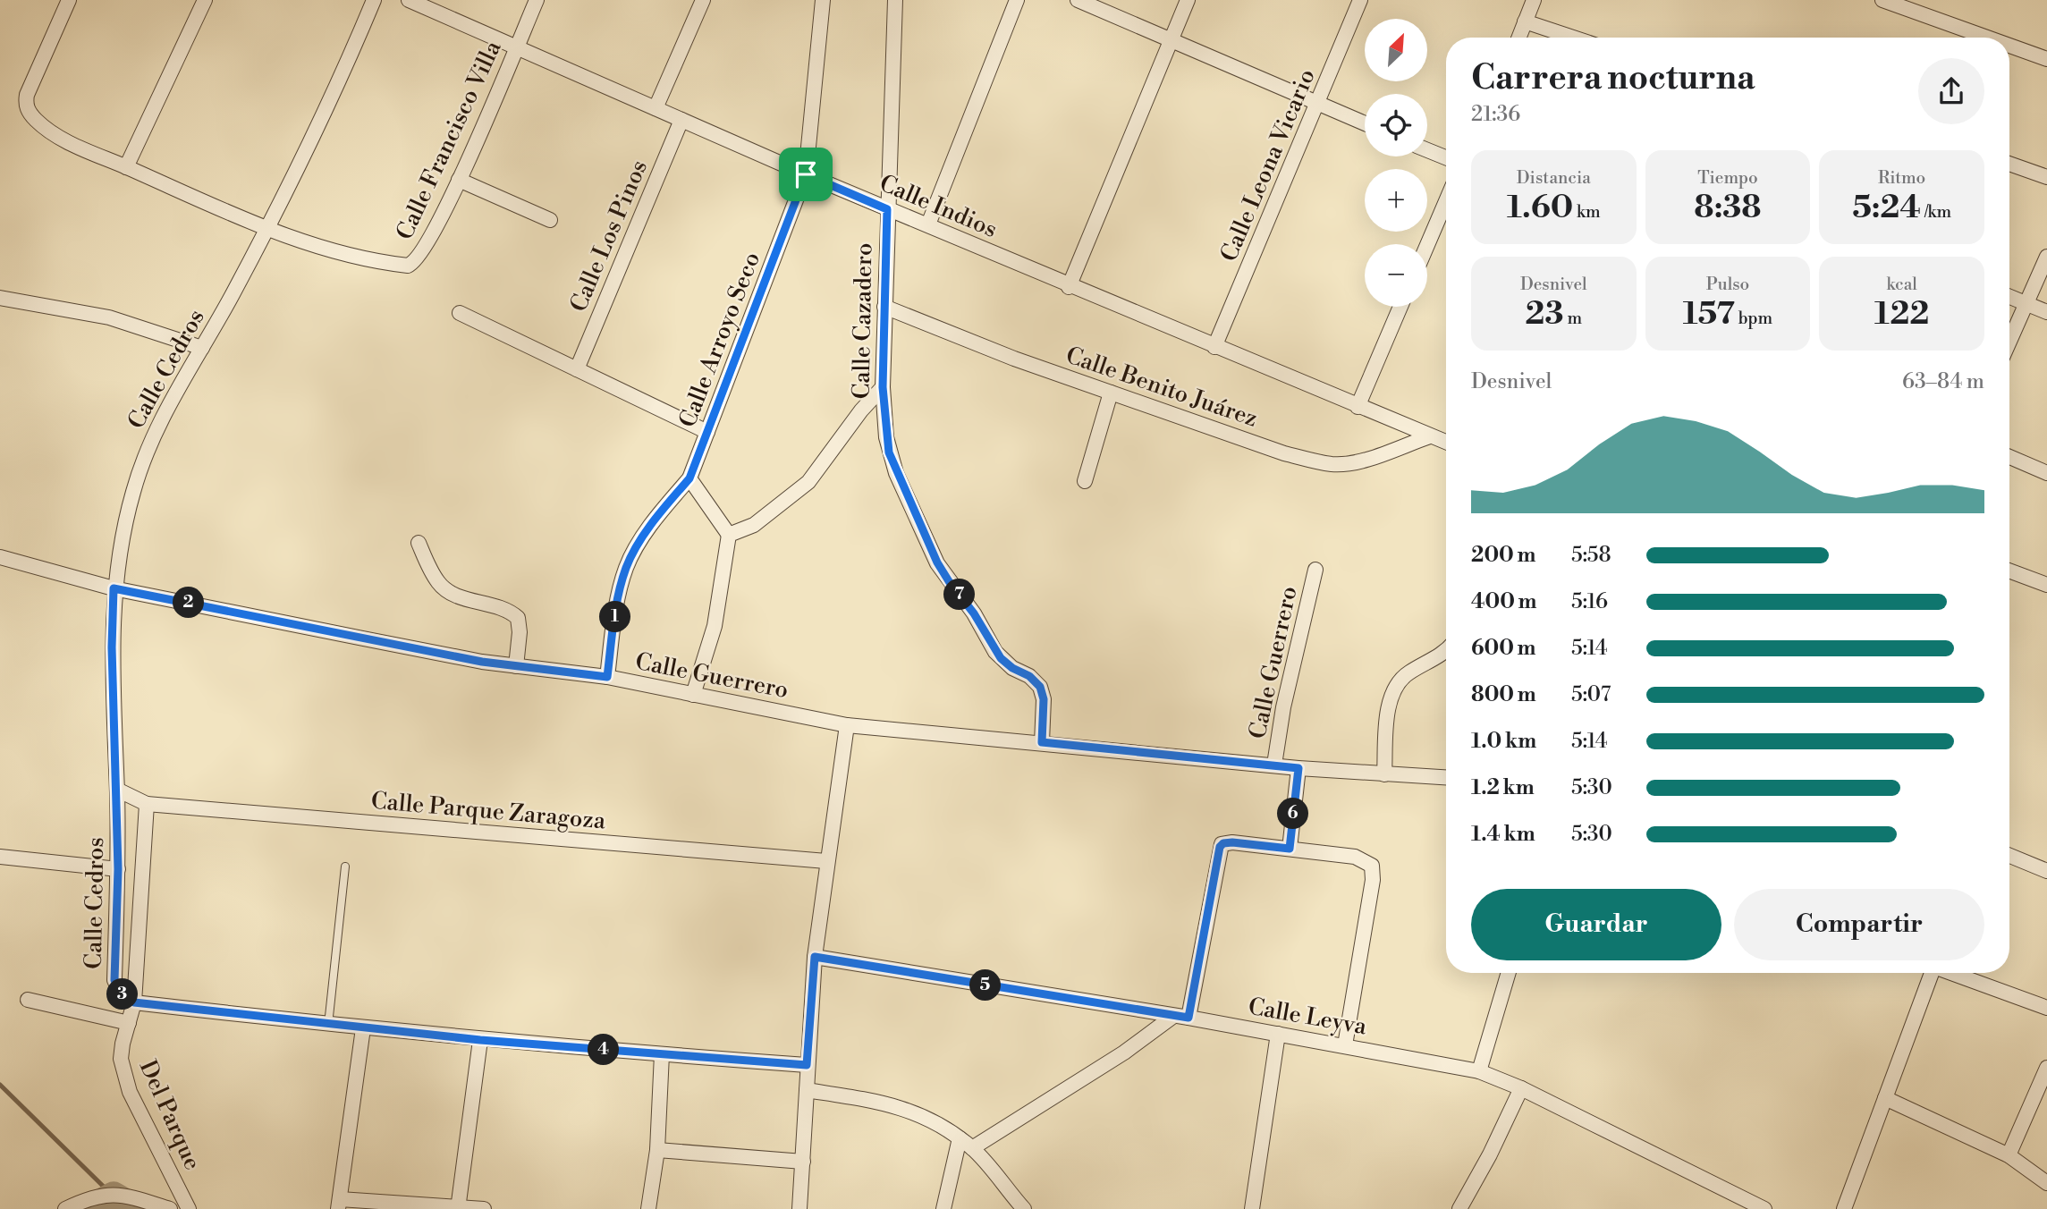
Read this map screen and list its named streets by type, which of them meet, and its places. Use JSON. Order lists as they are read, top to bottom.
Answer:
{
  "streets": {
    "street": [
      "Calle Francisco Villa",
      "Calle Leona Vicario",
      "Calle Indios",
      "Calle Los Pinos",
      "Calle Cazadero",
      "Calle Arroyo Seco",
      "Calle Cedros",
      "Calle Benito Juárez",
      "Calle Guerrero",
      "Calle Parque Zaragoza",
      "Calle Leyva",
      "Del Parque"
    ]
  },
  "crossings": [
    ["Calle Francisco Villa", "Calle Indios"],
    ["Calle Francisco Villa", "Calle Cedros"],
    ["Calle Leona Vicario", "Calle Indios"],
    ["Calle Indios", "Calle Los Pinos"],
    ["Calle Indios", "Calle Cazadero"],
    ["Calle Indios", "Calle Arroyo Seco"],
    ["Calle Indios", "Calle Benito Juárez"],
    ["Calle Cazadero", "Calle Benito Juárez"],
    ["Calle Cazadero", "Calle Guerrero"],
    ["Calle Arroyo Seco", "Calle Guerrero"],
    ["Calle Cedros", "Calle Guerrero"],
    ["Calle Cedros", "Calle Parque Zaragoza"],
    ["Calle Cedros", "Del Parque"]
  ],
  "north": "top right",
  "page": {
    "map_buttons": ["+", "−"],
    "heading": ["Carrera nocturna", "21:36"],
    "stats": [
      ["Distancia", "1.60 km"],
      ["Tiempo", "8:38"],
      ["Ritmo", "5:24 /km"],
      ["Desnivel", "23 m"],
      ["Pulso", "157 bpm"],
      ["kcal", "122"]
    ],
    "chart": ["Desnivel", "63–84 m"],
    "list": [
      {
        "name": "200 m",
        "note": "5:58"
      },
      {
        "name": "400 m",
        "note": "5:16"
      },
      {
        "name": "600 m",
        "note": "5:14"
      },
      {
        "name": "800 m",
        "note": "5:07"
      },
      {
        "name": "1.0 km",
        "note": "5:14"
      },
      {
        "name": "1.2 km",
        "note": "5:30"
      },
      {
        "name": "1.4 km",
        "note": "5:30"
      }
    ],
    "pins": [
      "7",
      "2",
      "1",
      "6",
      "5",
      "3",
      "4"
    ],
    "buttons": ["Guardar", "Compartir"]
  }
}
